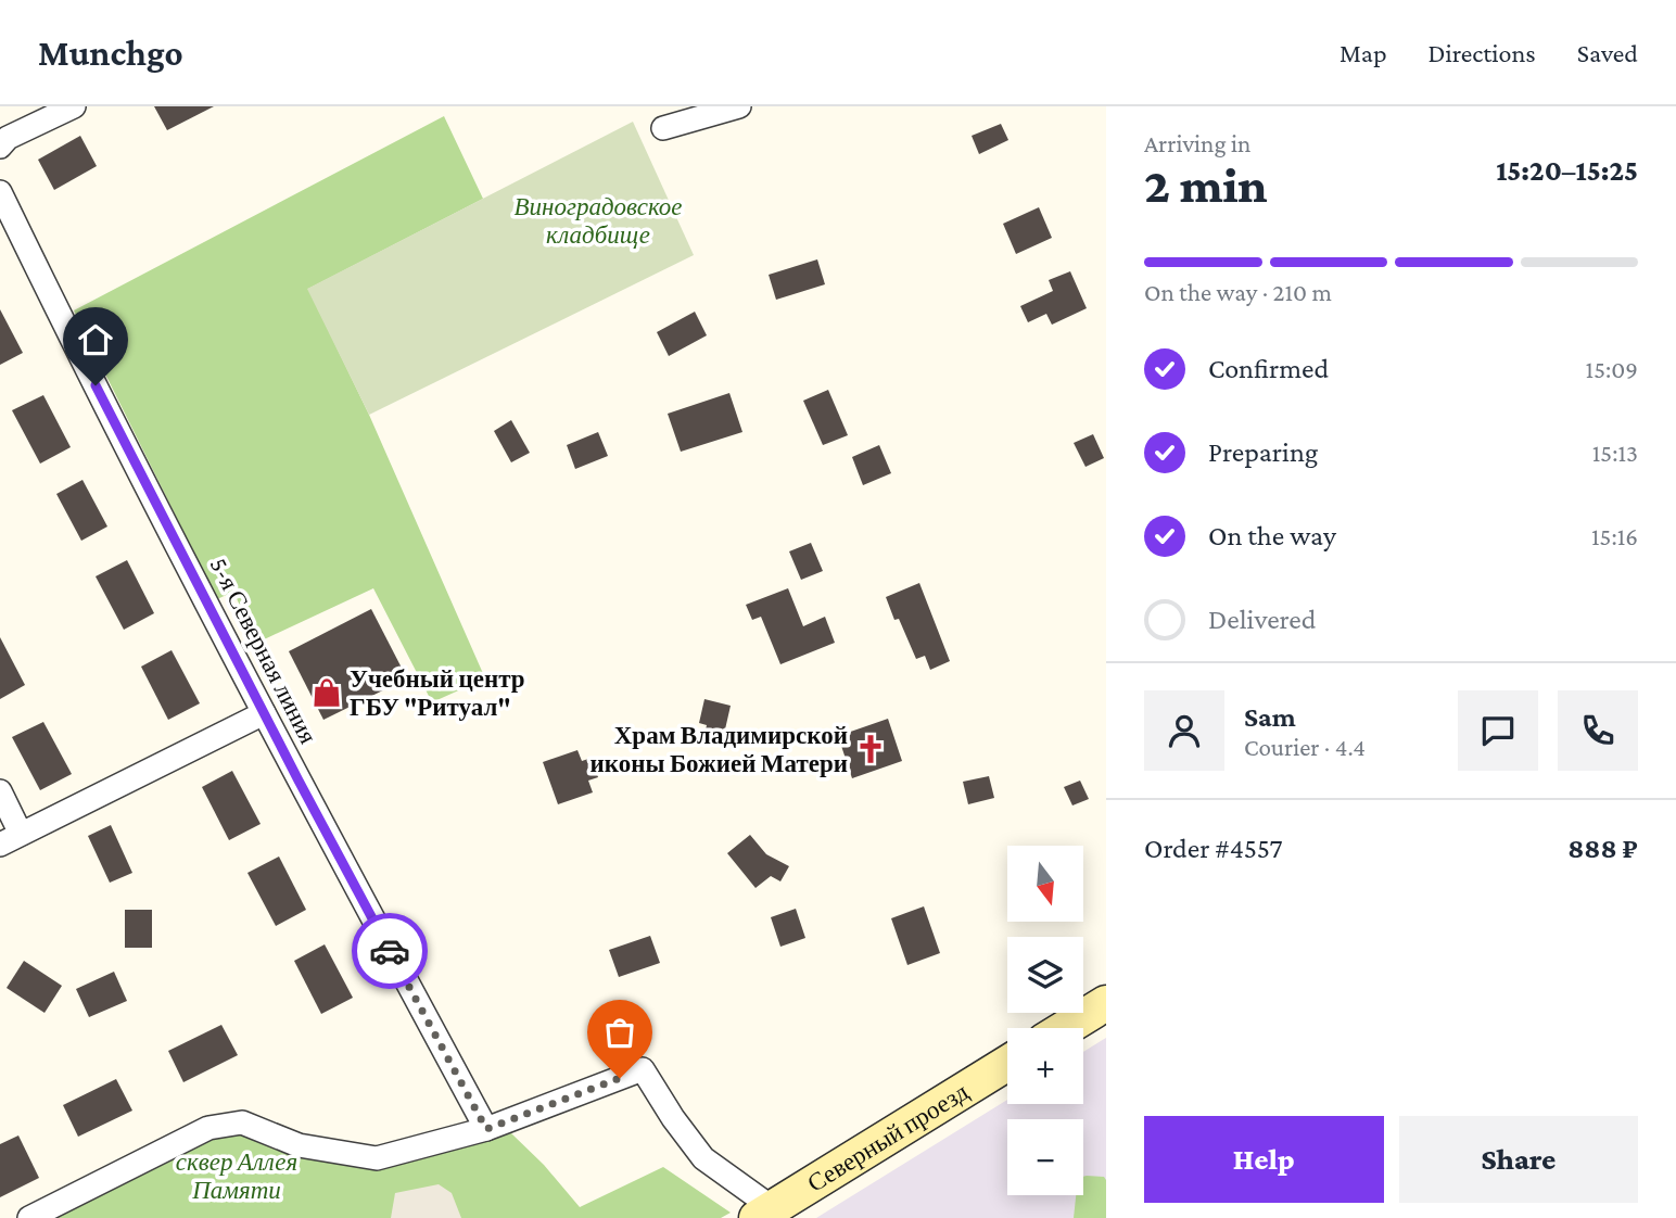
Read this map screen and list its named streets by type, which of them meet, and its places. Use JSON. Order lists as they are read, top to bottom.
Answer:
{
  "streets": {
    "street": ["5-я Северная линия", "Северный проезд"]
  },
  "parks": ["Виноградовское кладбище", "сквер Аллея Памяти"],
  "places": {
    "shop": ["Учебный центр ГБУ \"Ритуал\""],
    "church": ["Храм Владимирской иконы Божией Матери"]
  },
  "north": "bottom",
  "page": {
    "header": "Munchgo",
    "nav": ["Map", "Directions", "Saved"],
    "heading": ["2 min", "Arriving in", "15:20–15:25"],
    "panel": [
      "Sam",
      "Courier · 4.4",
      "Order #4557",
      "888 ₽"
    ],
    "bar": "On the way · 210 m",
    "list": [
      ["Confirmed", "15:09"],
      ["Preparing", "15:13"],
      ["On the way", "15:16"],
      "Delivered"
    ],
    "map_buttons": ["+", "−"],
    "buttons": ["Help", "Share"]
  }
}
